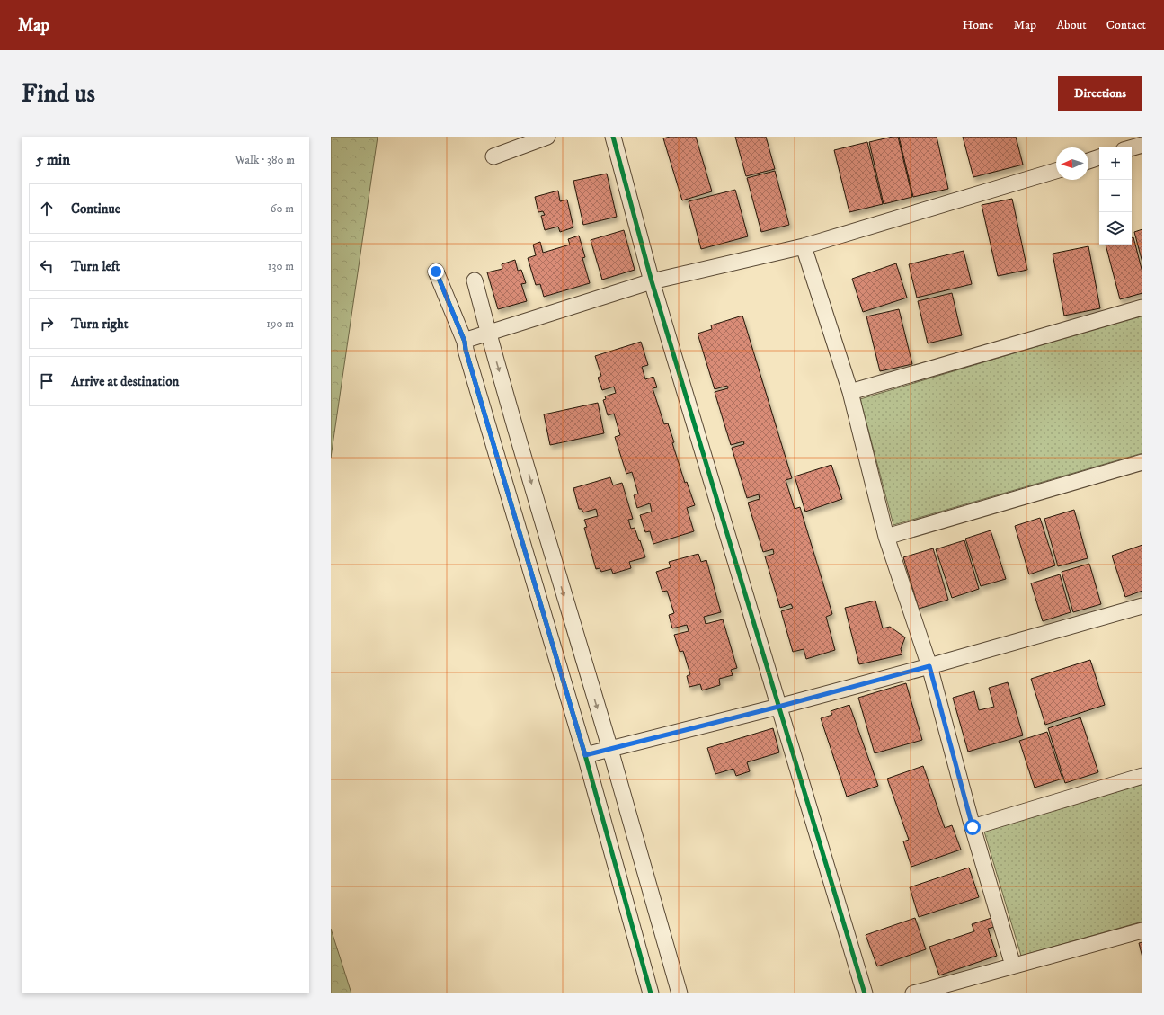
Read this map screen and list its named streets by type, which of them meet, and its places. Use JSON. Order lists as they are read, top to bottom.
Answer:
{
  "north": "left",
  "page": {
    "header": "Map",
    "nav": [
      "Home",
      "Map",
      "About",
      "Contact"
    ],
    "buttons": "Directions",
    "title": "Find us",
    "heading": ["5 min", "Walk · 380 m"],
    "map_buttons": ["+", "−"],
    "list": [
      ["Continue", "60 m"],
      ["Turn left", "130 m"],
      ["Turn right", "190 m"],
      "Arrive at destination"
    ]
  }
}
